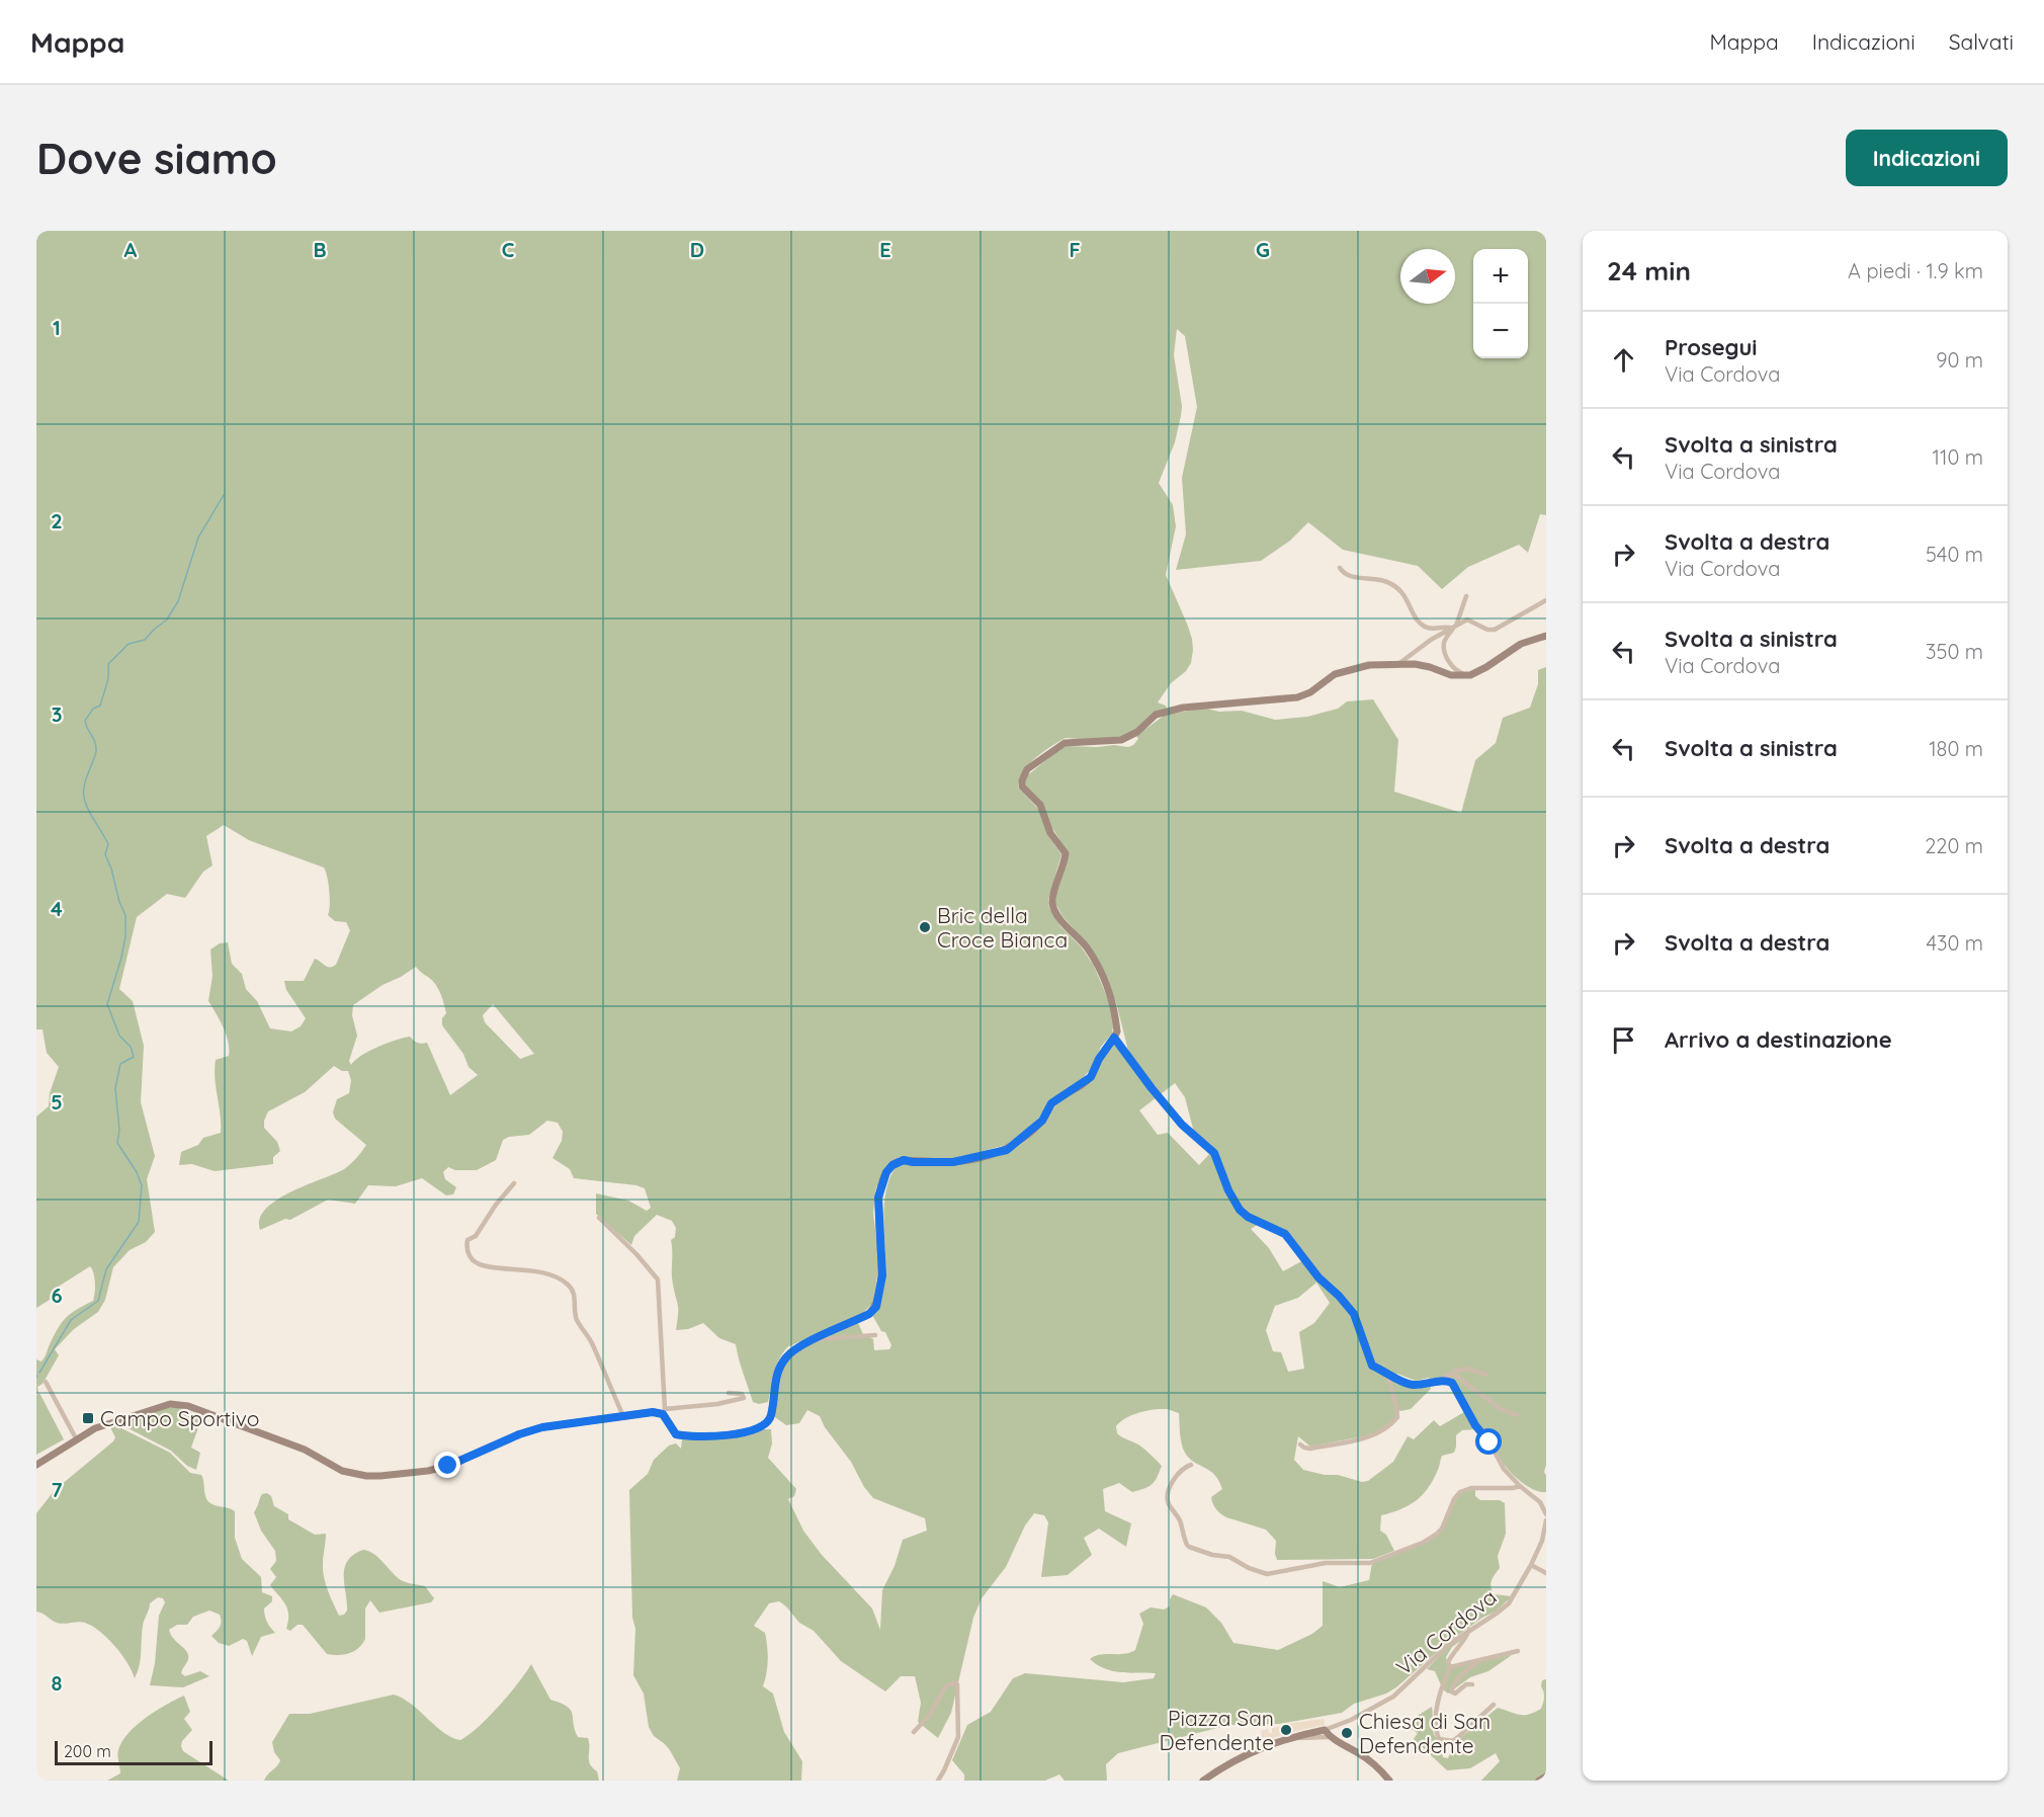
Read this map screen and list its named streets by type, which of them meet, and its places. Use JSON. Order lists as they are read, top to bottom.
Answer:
{
  "streets": {
    "street": ["Via Cordova"]
  },
  "places": {
    "other": ["Bric della Croce Bianca", "Piazza San Defendente", "Chiesa di San Defendente"],
    "transit": ["Campo Sportivo"]
  },
  "scale_bar": "200 m",
  "north": "right",
  "page": {
    "header": "Mappa",
    "nav": ["Mappa", "Indicazioni", "Salvati"],
    "buttons": "Indicazioni",
    "title": "Dove siamo",
    "heading": ["24 min", "A piedi · 1.9 km"],
    "map_buttons": ["+", "−"],
    "list": [
      ["Prosegui", "Via Cordova", "90 m"],
      ["Svolta a sinistra", "Via Cordova", "110 m"],
      ["Svolta a destra", "Via Cordova", "540 m"],
      ["Svolta a sinistra", "Via Cordova", "350 m"],
      ["Svolta a sinistra", "180 m"],
      ["Svolta a destra", "220 m"],
      ["Svolta a destra", "430 m"],
      "Arrivo a destinazione"
    ],
    "scale": "200 m"
  },
  "grid": {
    "columns": [
      "A",
      "B",
      "C",
      "D",
      "E",
      "F",
      "G"
    ],
    "rows": [
      "1",
      "2",
      "3",
      "4",
      "5",
      "6",
      "7",
      "8"
    ]
  }
}
